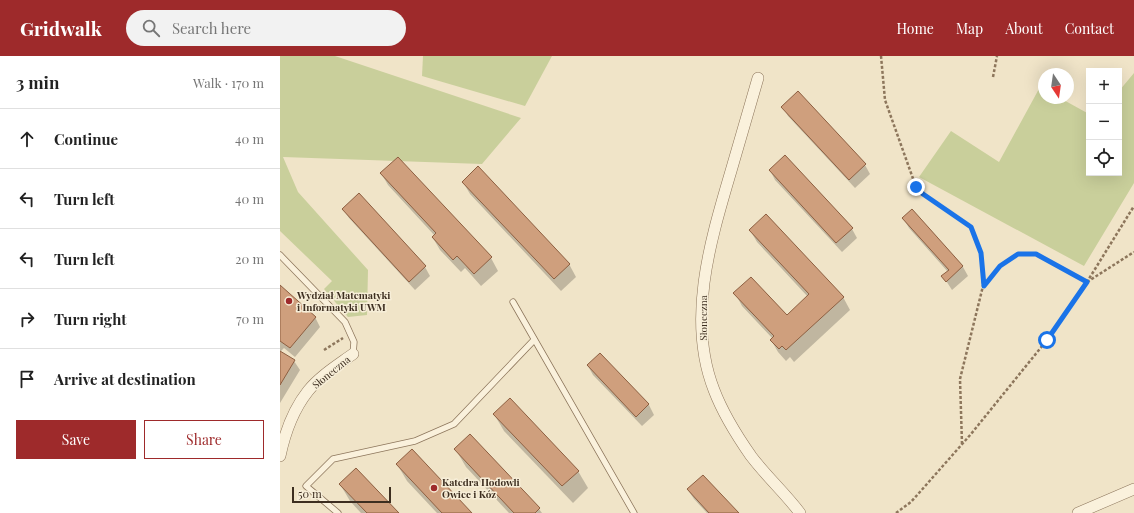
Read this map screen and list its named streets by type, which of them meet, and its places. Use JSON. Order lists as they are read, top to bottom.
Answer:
{
  "streets": {
    "street": ["Słoneczna"]
  },
  "places": ["Wydział Matematyki i Informatyki UWM", "Katedra Hodowli Owiec i Kóz"],
  "scale_bar": "50 m",
  "north": "bottom",
  "page": {
    "header": "Gridwalk",
    "search": "Search here",
    "nav": [
      "Home",
      "Map",
      "About",
      "Contact"
    ],
    "heading": ["3 min", "Walk · 170 m"],
    "map_buttons": ["+", "−"],
    "list": [
      ["Continue", "40 m"],
      ["Turn left", "40 m"],
      ["Turn left", "20 m"],
      ["Turn right", "70 m"],
      "Arrive at destination"
    ],
    "buttons": ["Save", "Share"],
    "scale": "50 m"
  }
}
